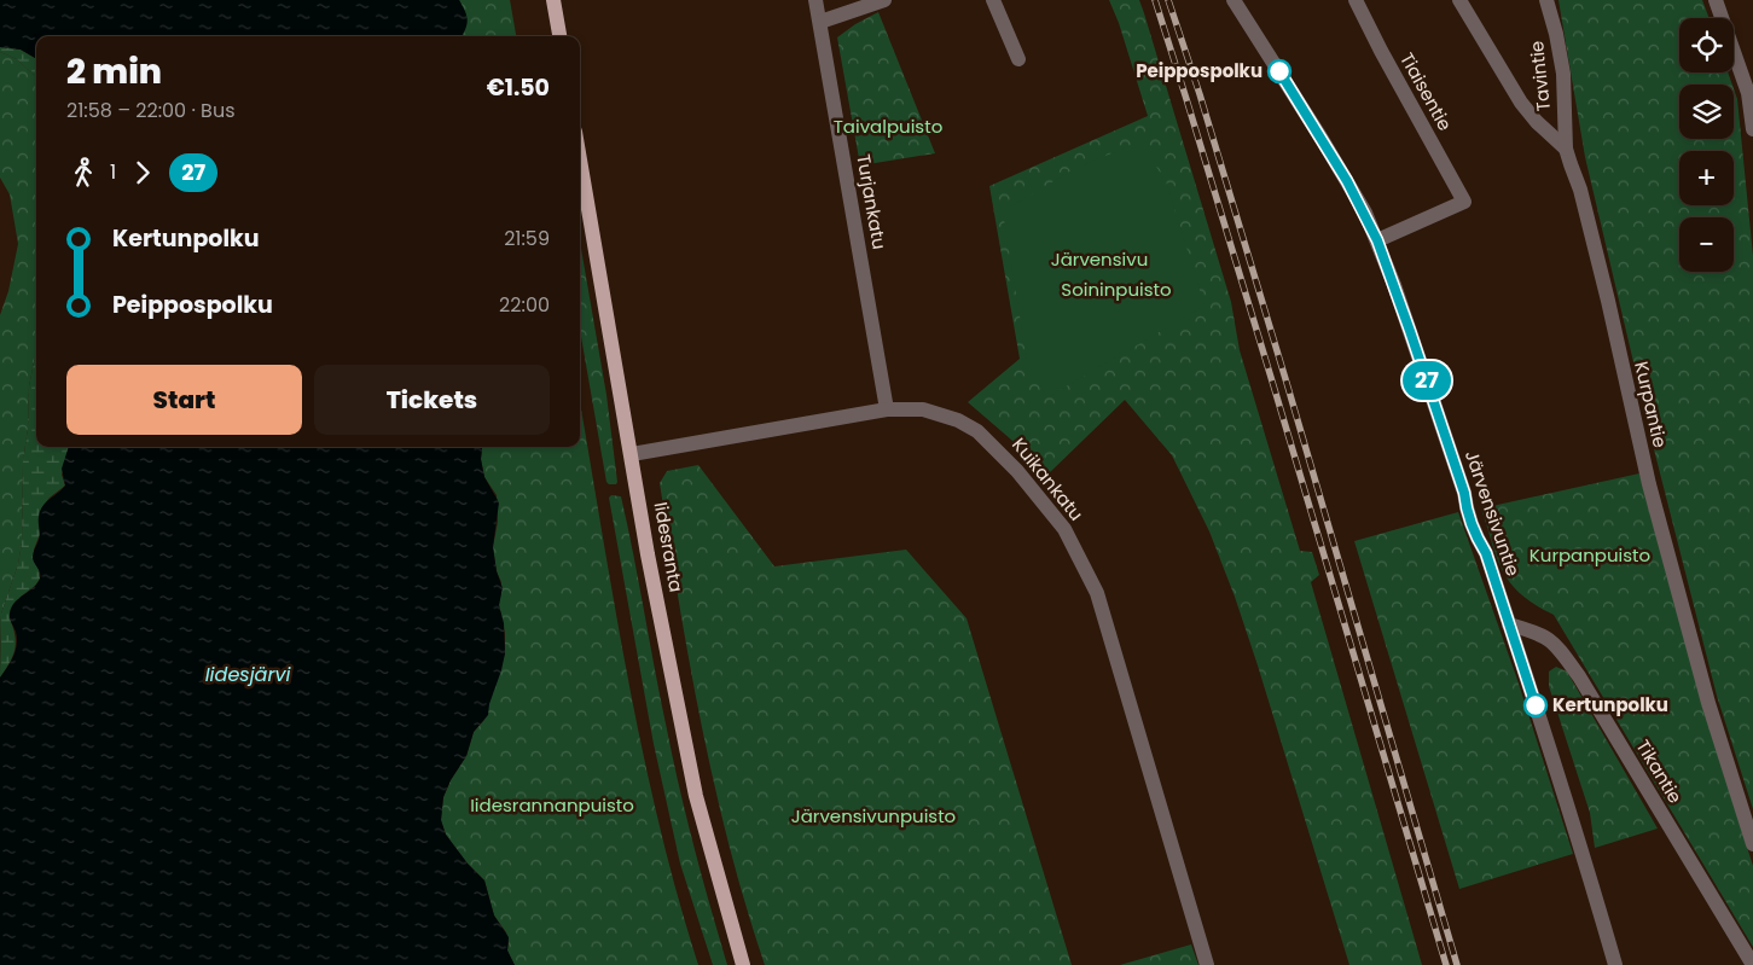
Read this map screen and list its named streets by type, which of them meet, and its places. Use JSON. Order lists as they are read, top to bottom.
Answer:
{
  "streets": {
    "main road": ["Iidesranta"],
    "street": [
      "Tavintie",
      "Tiaisentie",
      "Turjankatu",
      "Kurpantie",
      "Kuikankatu",
      "Järvensivuntie",
      "Tikantie"
    ]
  },
  "crossings": [
    ["Tavintie", "Kurpantie"],
    ["Tiaisentie", "Järvensivuntie"],
    ["Turjankatu", "Kuikankatu"],
    ["Kuikankatu", "Iidesranta"],
    ["Järvensivuntie", "Tikantie"]
  ],
  "water": ["Iidesjärvi"],
  "parks": [
    "Taivalpuisto",
    "Järvensivu",
    "Soininpuisto",
    "Kurpanpuisto",
    "Iidesrannanpuisto",
    "Järvensivunpuisto"
  ],
  "places": ["Peippospolku", "Kertunpolku"],
  "lines": ["bus line 27"],
  "page": {
    "on_map": "27",
    "map_buttons": ["+", "−"],
    "heading": ["2 min", "21:58 – 22:00 · Bus", "€1.50"],
    "legs": ["1", "27"],
    "list": [
      {
        "name": "Kertunpolku",
        "value": "21:59"
      },
      {
        "name": "Peippospolku",
        "value": "22:00"
      }
    ],
    "buttons": ["Start", "Tickets"]
  }
}
